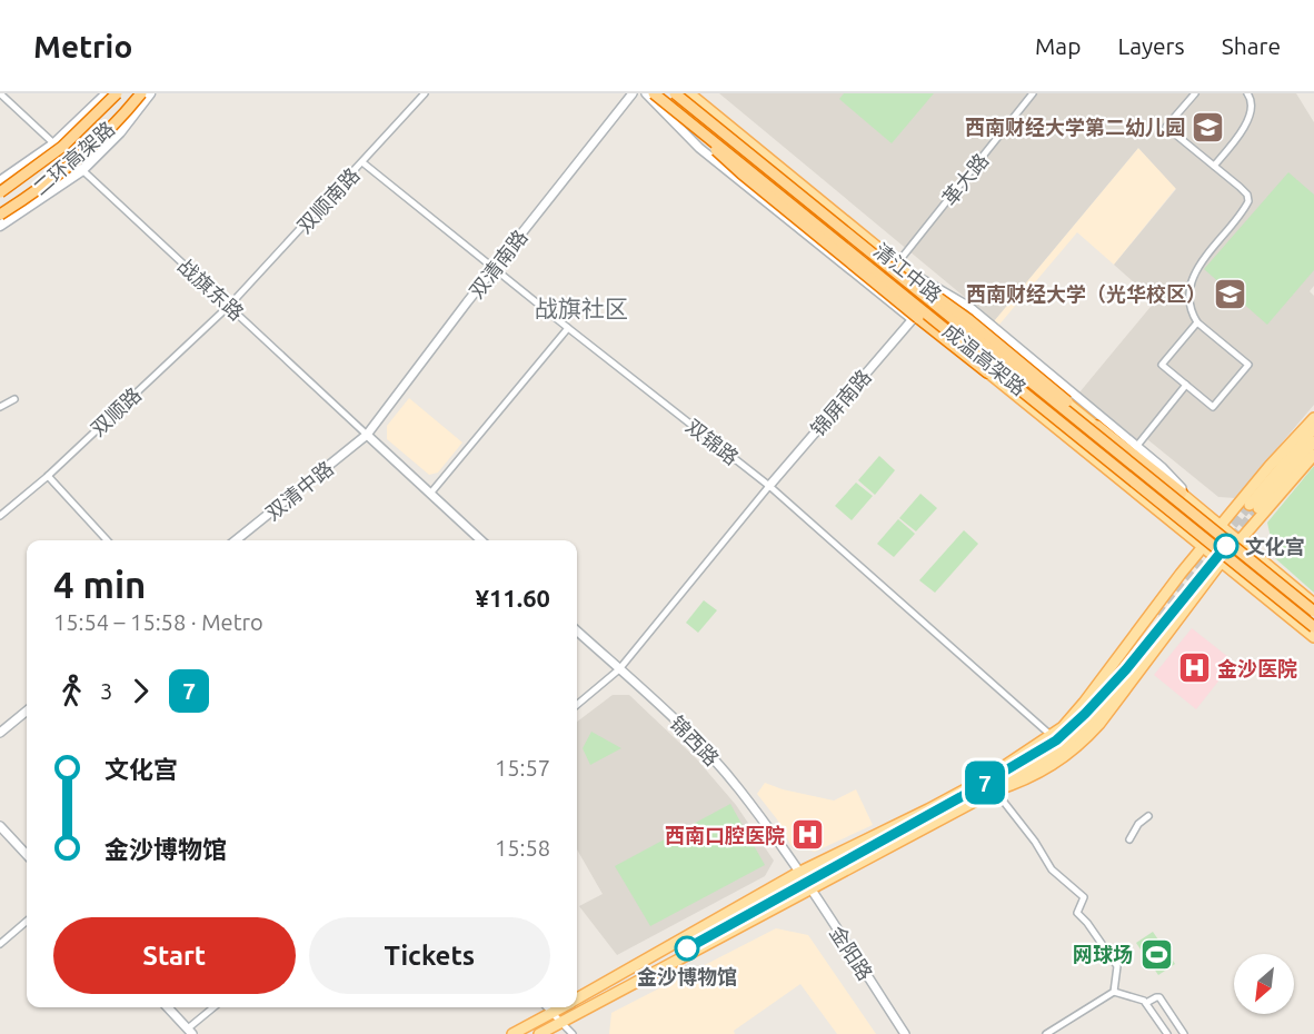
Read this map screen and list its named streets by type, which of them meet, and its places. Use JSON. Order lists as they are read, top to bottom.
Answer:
{
  "streets": {
    "highway": ["二环高架路", "成温高架路"],
    "main road": ["清江中路"],
    "street": [
      "革大路",
      "双顺南路",
      "双清南路",
      "战旗东路",
      "锦屏南路",
      "双顺路",
      "双锦路",
      "双清中路",
      "锦西路",
      "金阳路"
    ]
  },
  "crossings": [
    ["革大路", "清江中路"],
    ["革大路", "成温高架路"],
    ["双顺南路", "战旗东路"],
    ["双顺南路", "双顺路"],
    ["双顺南路", "双锦路"],
    ["双清南路", "战旗东路"],
    ["双清南路", "双锦路"],
    ["双清南路", "双清中路"],
    ["清江中路", "成温高架路"],
    ["清江中路", "锦屏南路"],
    ["战旗东路", "双顺路"],
    ["战旗东路", "双清中路"],
    ["锦屏南路", "双锦路"],
    ["锦西路", "金阳路"]
  ],
  "districts": ["战旗社区"],
  "places": {
    "school or university": ["西南财经大学第二幼儿园", "西南财经大学（光华校区）"],
    "other": ["文化宫", "金沙博物馆"],
    "hospital": ["金沙医院", "西南口腔医院"],
    "sports": ["网球场"]
  },
  "lines": ["metro line 7"],
  "north": "bottom left",
  "page": {
    "header": "Metrio",
    "nav": ["Map", "Layers", "Share"],
    "on_map": "7",
    "heading": ["4 min", "15:54 – 15:58 · Metro", "¥11.60"],
    "legs": ["3", "7"],
    "list": [
      {
        "name": "文化宫",
        "value": "15:57"
      },
      {
        "name": "金沙博物馆",
        "value": "15:58"
      }
    ],
    "buttons": ["Start", "Tickets"]
  }
}
